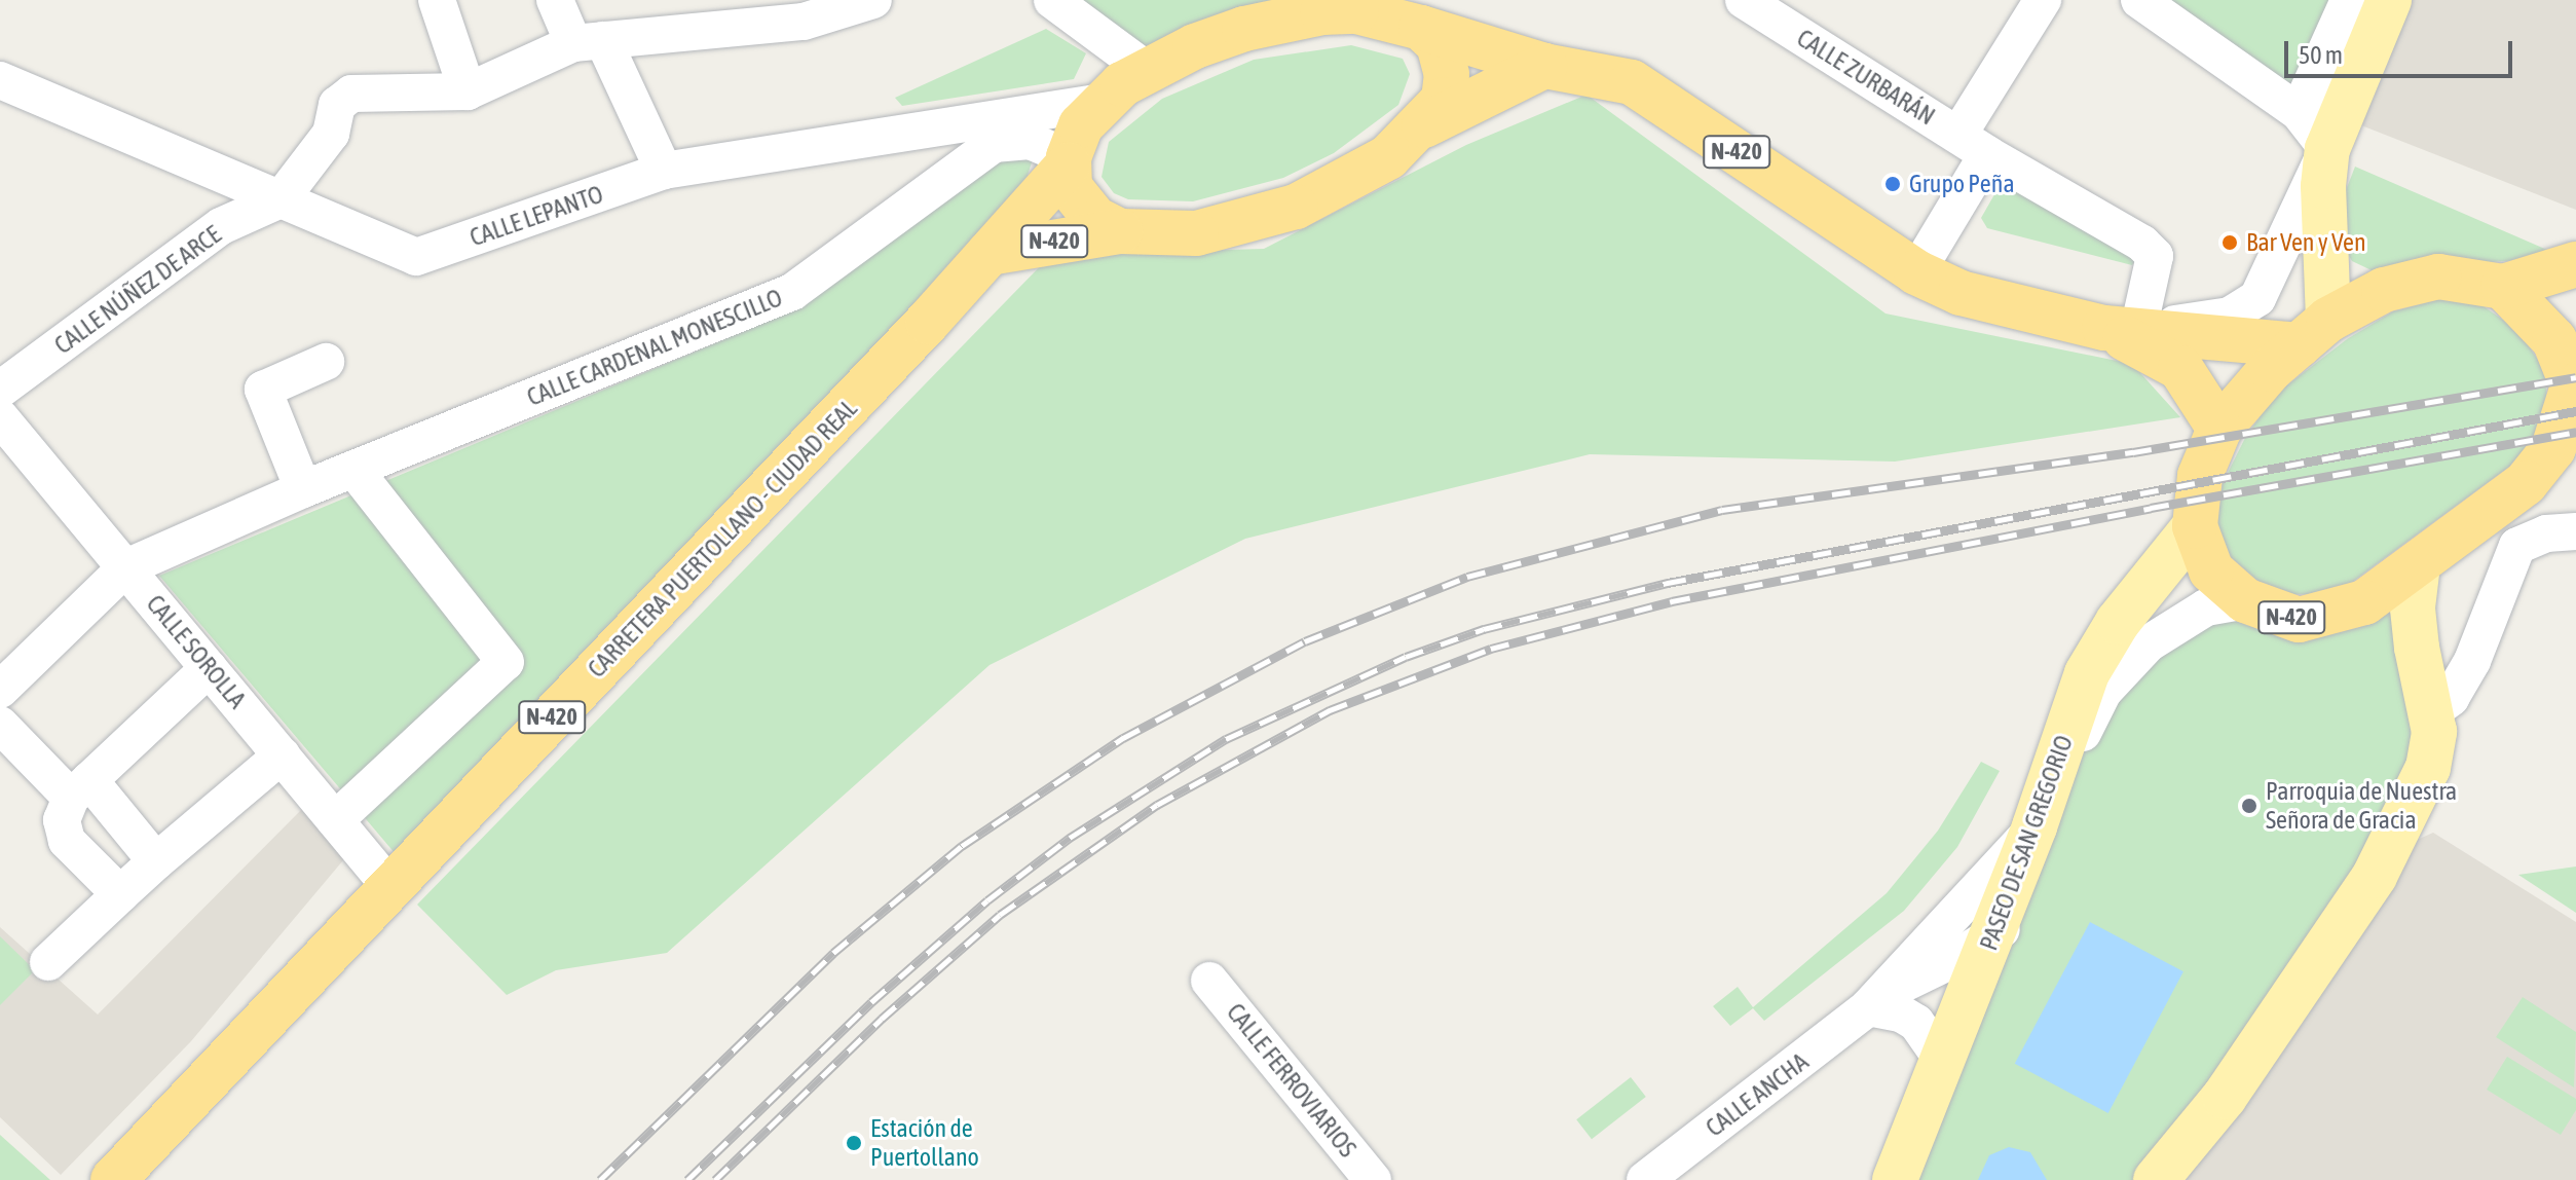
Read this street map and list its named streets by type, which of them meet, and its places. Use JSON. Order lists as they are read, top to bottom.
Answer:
{
  "streets": {
    "highway": ["N-420", "CARRETERA PUERTOLLANO - CIUDAD REAL"],
    "main road": ["PASEO DE SAN GREGORIO"],
    "street": [
      "CALLE ZURBARÁN",
      "CALLE LEPANTO",
      "CALLE NÚÑEZ DE ARCE",
      "CALLE CARDENAL MONESCILLO",
      "CALLE SOROLLA",
      "CALLE FERROVIARIOS",
      "CALLE ANCHA"
    ]
  },
  "crossings": [
    ["CALLE ZURBARÁN", "N-420"],
    ["N-420", "CARRETERA PUERTOLLANO - CIUDAD REAL"],
    ["N-420", "PASEO DE SAN GREGORIO"],
    ["CALLE LEPANTO", "CALLE NÚÑEZ DE ARCE"],
    ["CALLE LEPANTO", "CARRETERA PUERTOLLANO - CIUDAD REAL"],
    ["CALLE CARDENAL MONESCILLO", "CARRETERA PUERTOLLANO - CIUDAD REAL"],
    ["CALLE CARDENAL MONESCILLO", "CALLE SOROLLA"],
    ["CARRETERA PUERTOLLANO - CIUDAD REAL", "CALLE SOROLLA"],
    ["PASEO DE SAN GREGORIO", "CALLE ANCHA"]
  ],
  "places": [
    "Grupo Peña",
    "Bar Ven y Ven",
    "Parroquia de Nuestra Señora de Gracia",
    "Estación de Puertollano"
  ],
  "scale_bar": "50 m"
}
